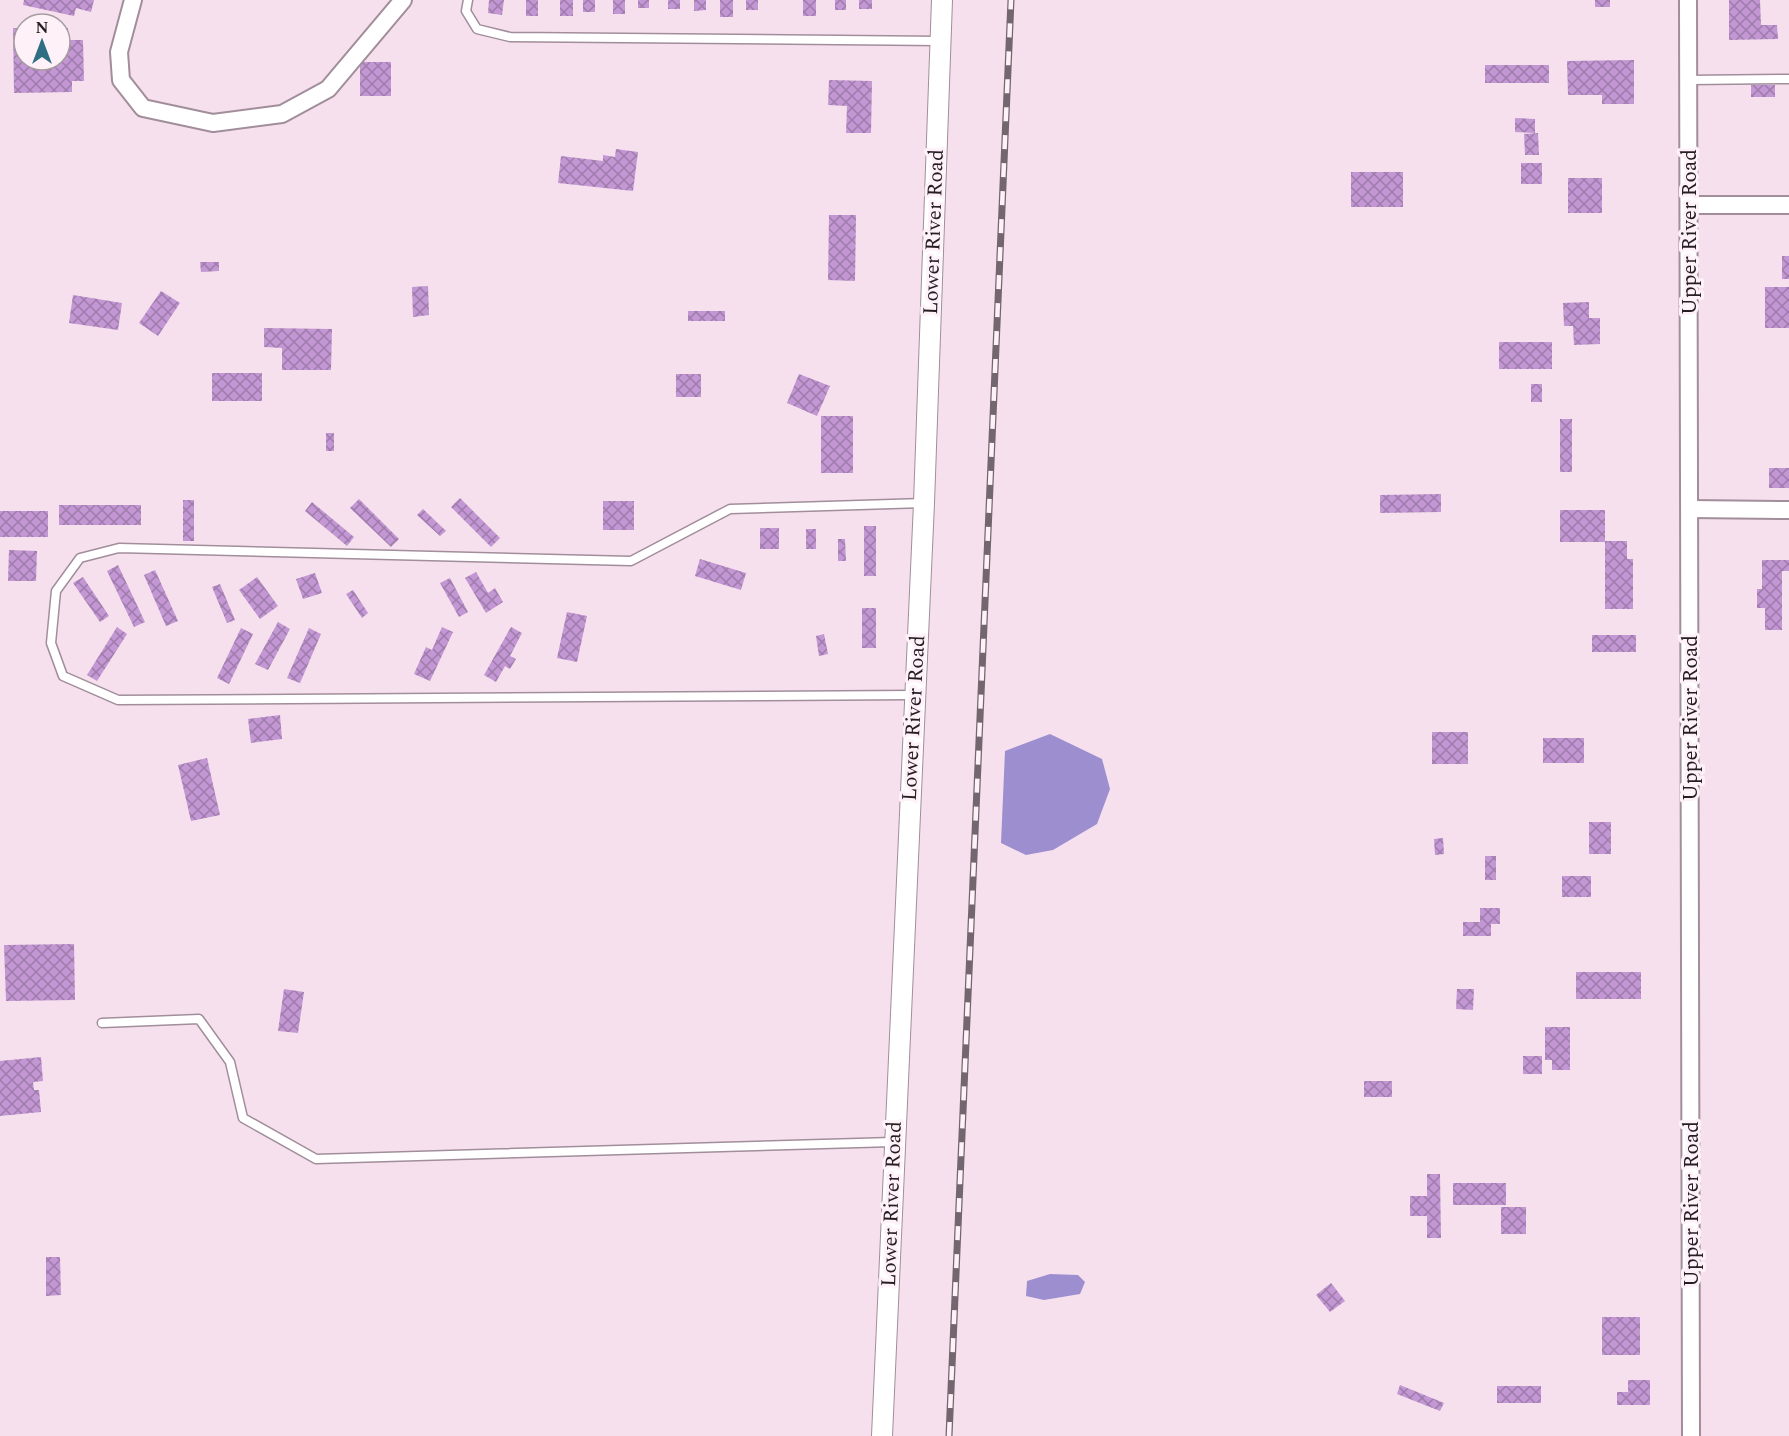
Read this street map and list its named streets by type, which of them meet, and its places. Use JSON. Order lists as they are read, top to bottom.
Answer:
{
  "streets": {
    "street": ["Lower River Road", "Upper River Road"]
  },
  "north": "top"
}
